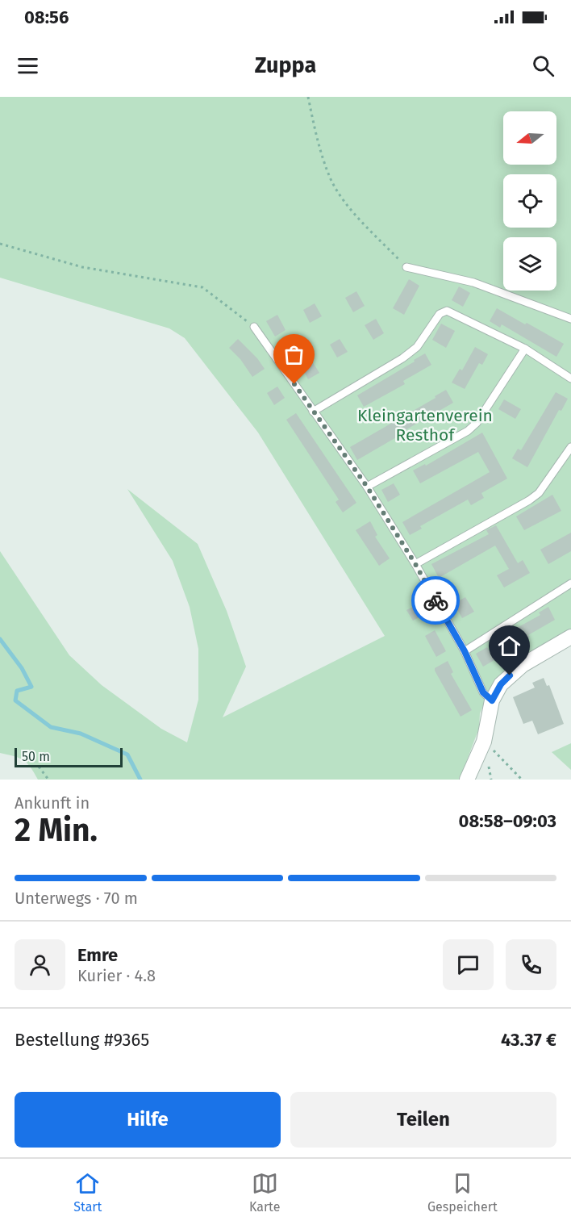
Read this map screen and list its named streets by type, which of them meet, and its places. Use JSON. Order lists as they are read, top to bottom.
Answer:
{
  "parks": ["Kleingartenverein Resthof"],
  "scale_bar": "50 m",
  "north": "left",
  "page": {
    "status": "08:56",
    "header": "Zuppa",
    "scale": "50 m",
    "heading": ["2 Min.", "Ankunft in", "08:58–09:03"],
    "panel": [
      "Emre",
      "Kurier · 4.8",
      "Bestellung #9365",
      "43.37 €"
    ],
    "bar": "Unterwegs · 70 m",
    "buttons": ["Hilfe", "Teilen"],
    "tabs": ["Start", "Karte", "Gespeichert"]
  }
}
